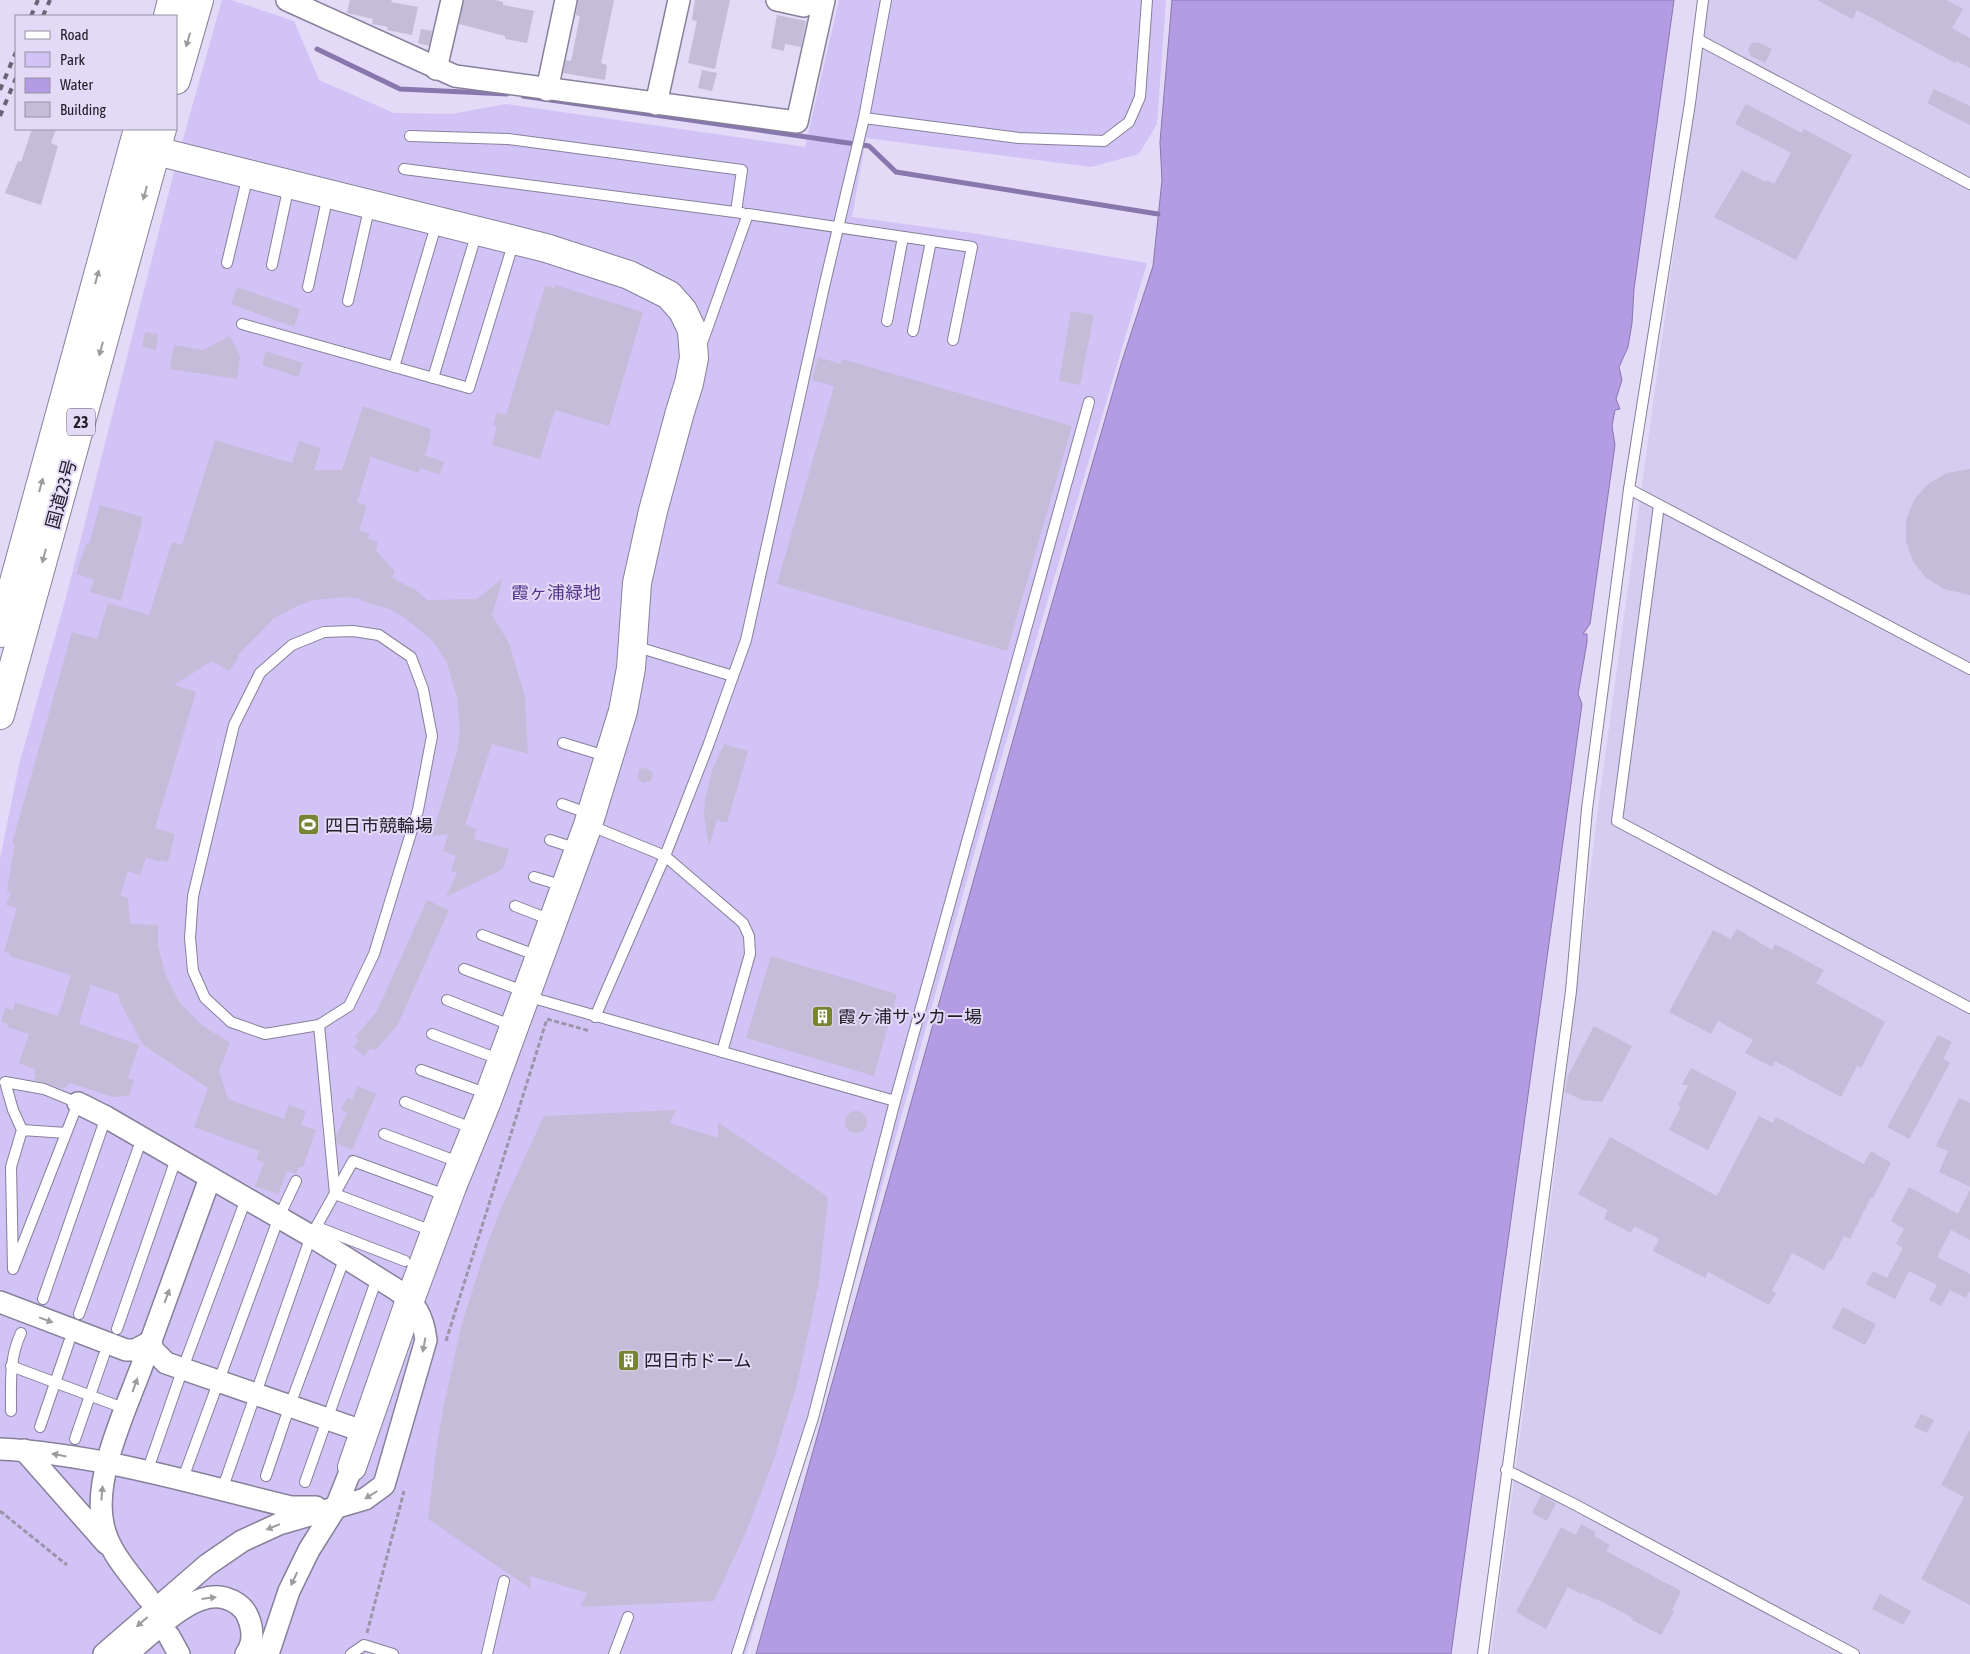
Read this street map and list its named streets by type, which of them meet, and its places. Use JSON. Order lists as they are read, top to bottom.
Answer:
{
  "streets": {
    "main road": ["23", "国道23号"]
  },
  "parks": ["霞ヶ浦緑地"],
  "places": {
    "sports": ["四日市競輪場"],
    "building": ["霞ヶ浦サッカー場", "四日市ドーム"]
  },
  "legend": [
    "Road",
    "Park",
    "Water",
    "Building"
  ]
}
